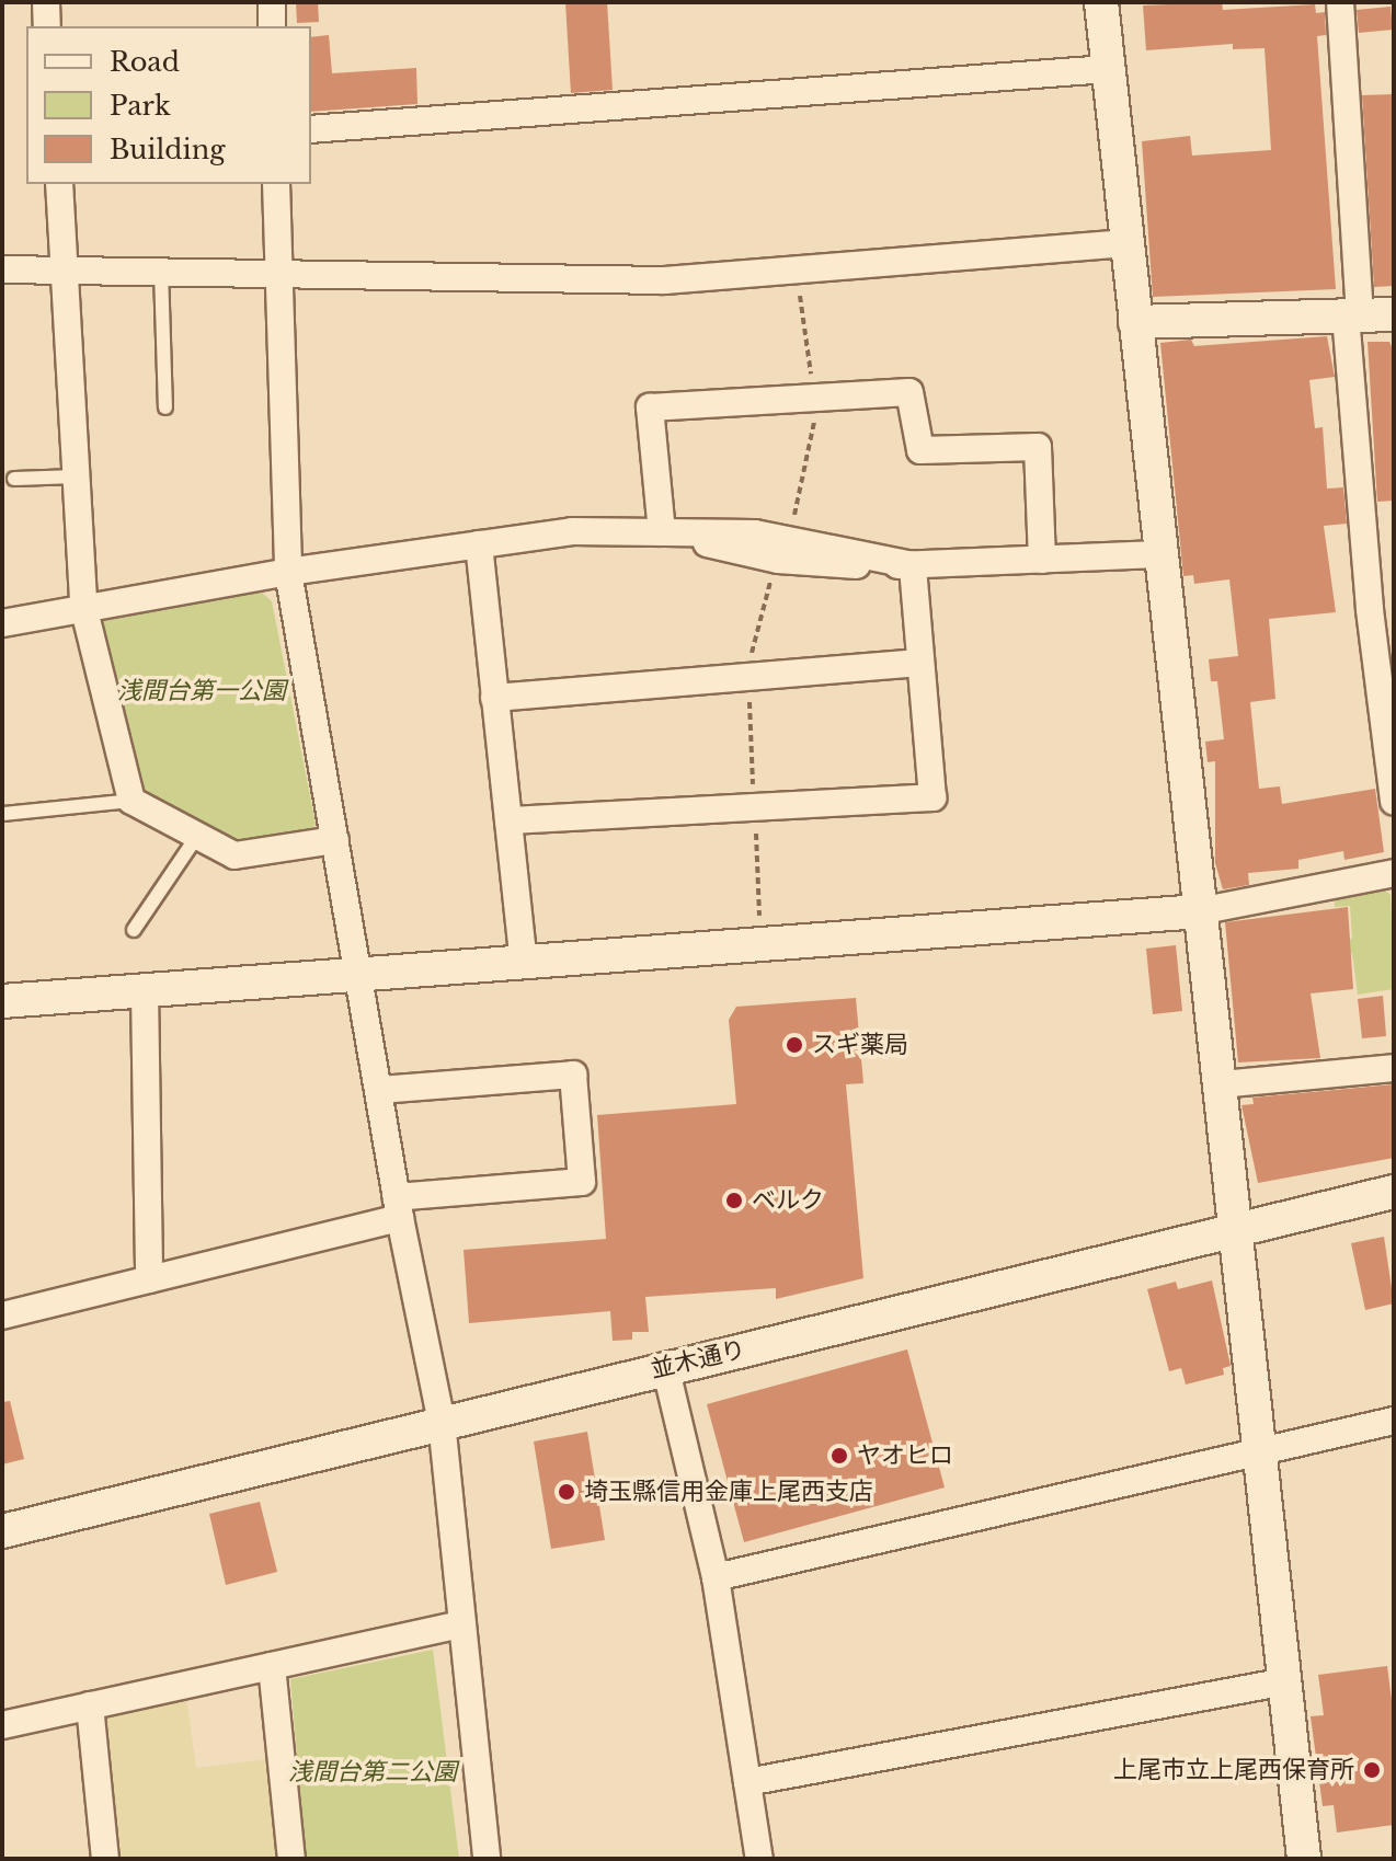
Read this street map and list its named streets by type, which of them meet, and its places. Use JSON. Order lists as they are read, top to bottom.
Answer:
{
  "streets": {
    "street": ["並木通り"]
  },
  "parks": ["浅間台第一公園", "浅間台第二公園"],
  "places": [
    "スギ薬局",
    "ベルク",
    "ヤオヒロ",
    "埼玉縣信用金庫上尾西支店",
    "上尾市立上尾西保育所"
  ],
  "legend": ["Road", "Park", "Building"]
}
